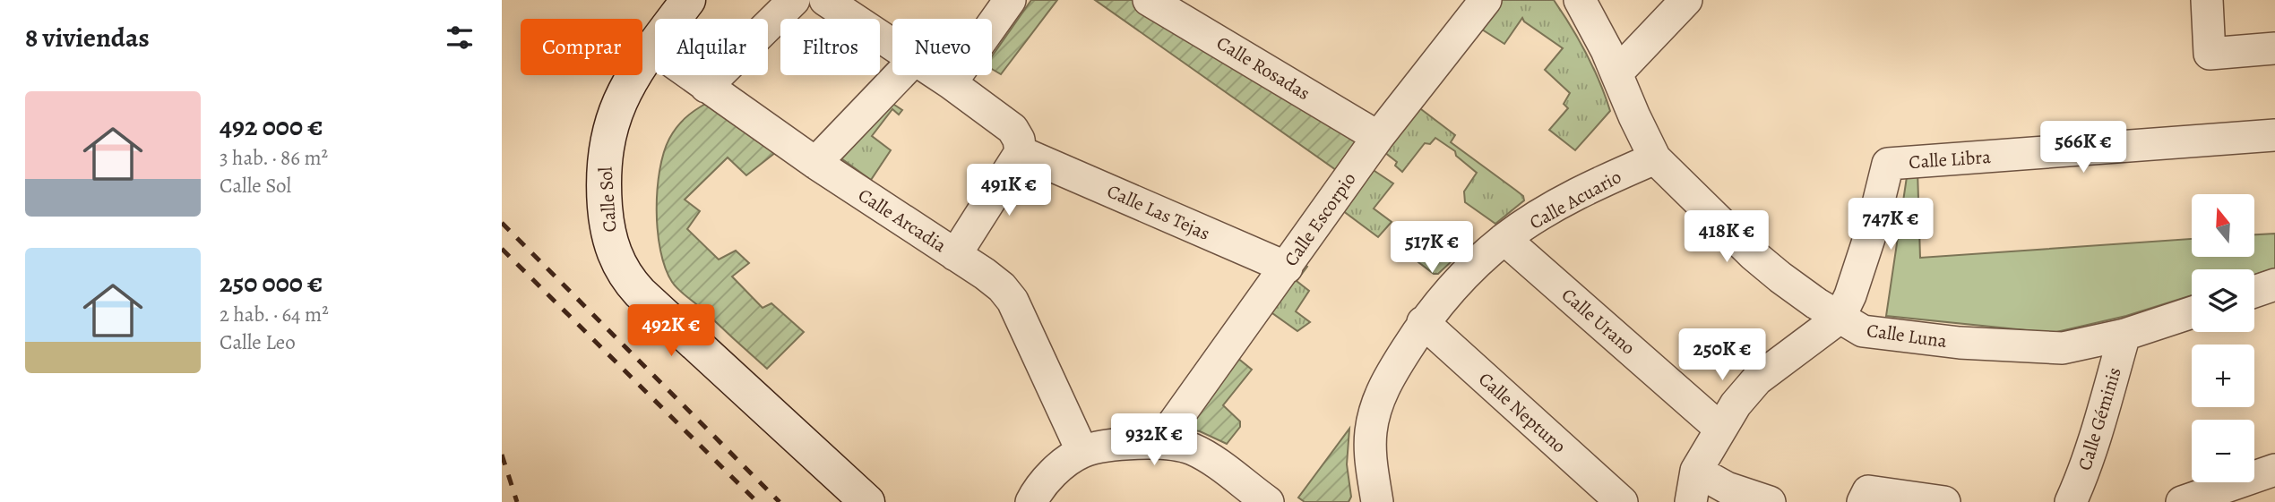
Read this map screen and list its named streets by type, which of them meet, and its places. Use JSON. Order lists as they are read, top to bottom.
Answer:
{
  "streets": {
    "street": [
      "Calle Rosadas",
      "Calle Libra",
      "Calle Sol",
      "Calle Acuario",
      "Calle Las Tejas",
      "Calle Escorpio",
      "Calle Arcadia",
      "Calle Urano",
      "Calle Luna",
      "Calle Neptuno",
      "Calle Géminis"
    ]
  },
  "crossings": [
    ["Calle Rosadas", "Calle Escorpio"],
    ["Calle Libra", "Calle Luna"],
    ["Calle Sol", "Calle Arcadia"],
    ["Calle Acuario", "Calle Urano"],
    ["Calle Acuario", "Calle Luna"],
    ["Calle Acuario", "Calle Neptuno"],
    ["Calle Las Tejas", "Calle Escorpio"],
    ["Calle Luna", "Calle Géminis"]
  ],
  "north": "top",
  "page": {
    "heading": "8 viviendas",
    "chip": [
      "Comprar",
      "Alquilar",
      "Filtros",
      "Nuevo"
    ],
    "list": [
      {
        "name": "492 000 €",
        "note": "3 hab. · 86 m² · Calle Sol"
      },
      {
        "name": "250 000 €",
        "note": "2 hab. · 64 m² · Calle Leo"
      }
    ],
    "price": [
      "566K €",
      "491K €",
      "747K €",
      "418K €",
      "517K €",
      "492K €",
      "250K €",
      "932K €"
    ],
    "map_buttons": ["+", "−"]
  }
}
